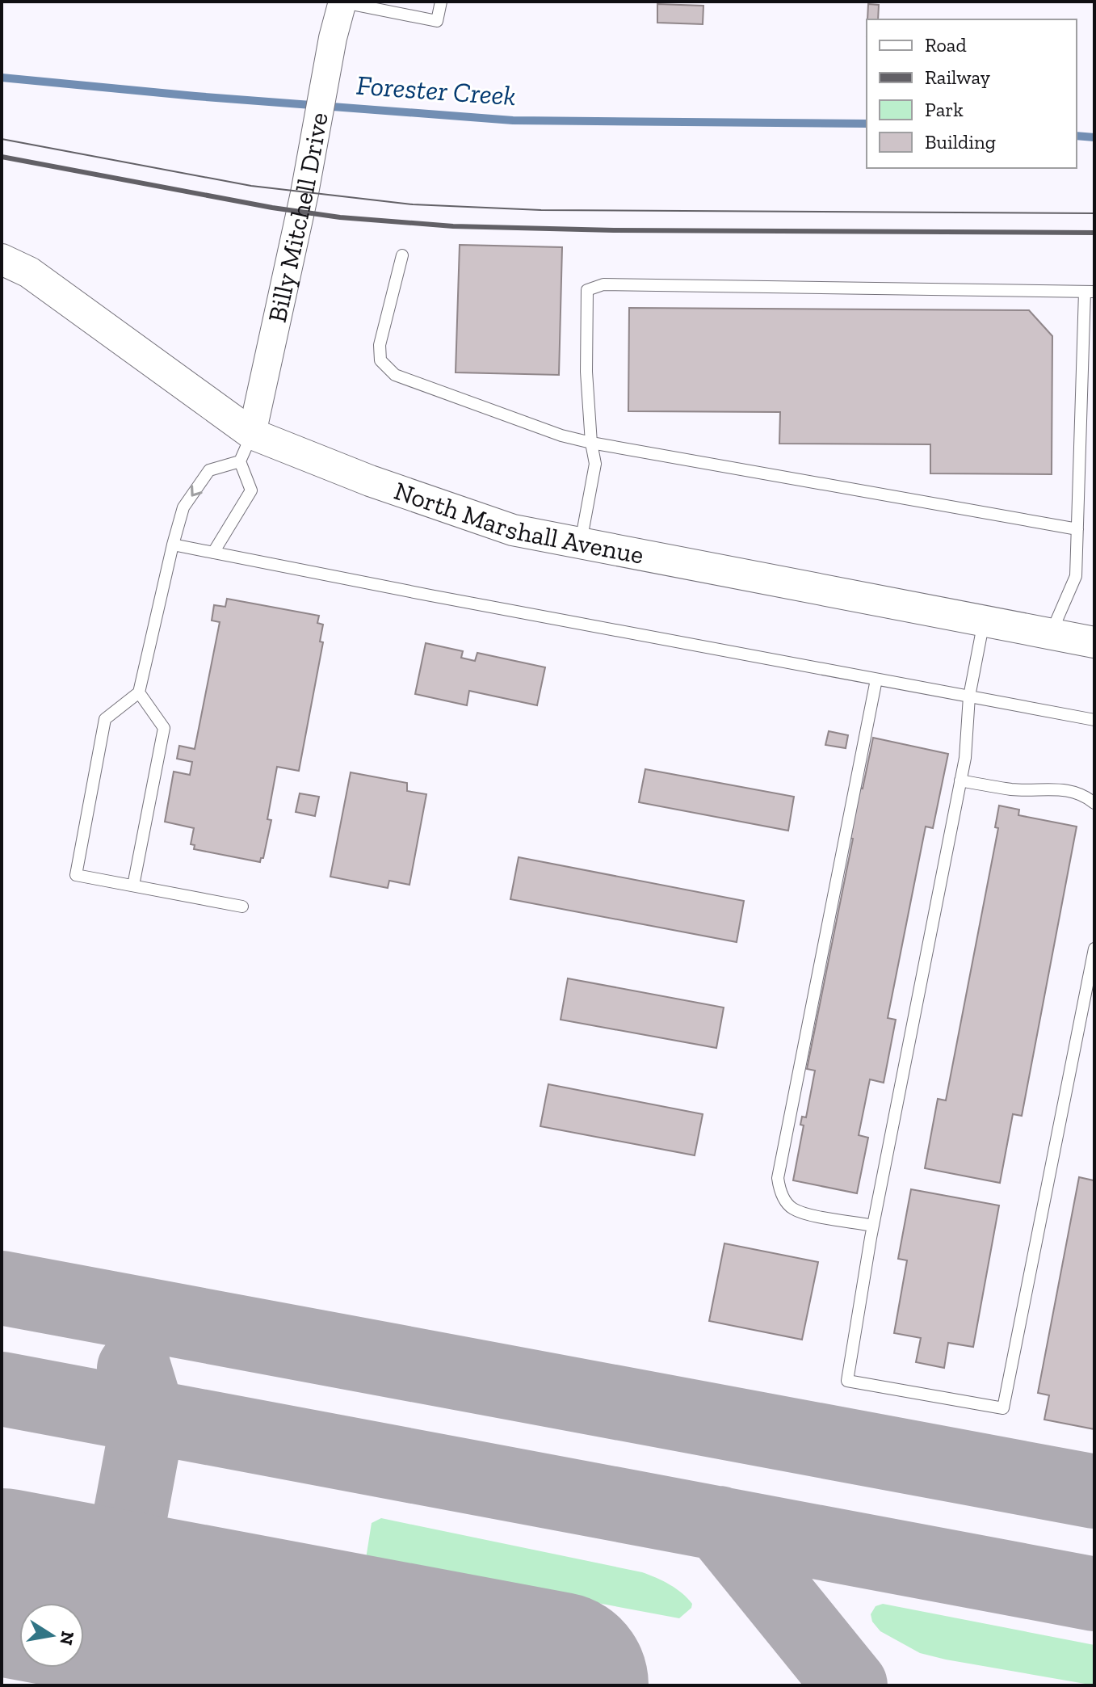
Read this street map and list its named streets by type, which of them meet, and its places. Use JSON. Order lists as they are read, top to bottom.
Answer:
{
  "streets": {
    "main road": ["North Marshall Avenue"],
    "street": ["Billy Mitchell Drive"]
  },
  "crossings": [
    ["Billy Mitchell Drive", "North Marshall Avenue"]
  ],
  "water": ["Forester Creek"],
  "legend": [
    "Road",
    "Railway",
    "Park",
    "Building"
  ],
  "north": "right"
}
